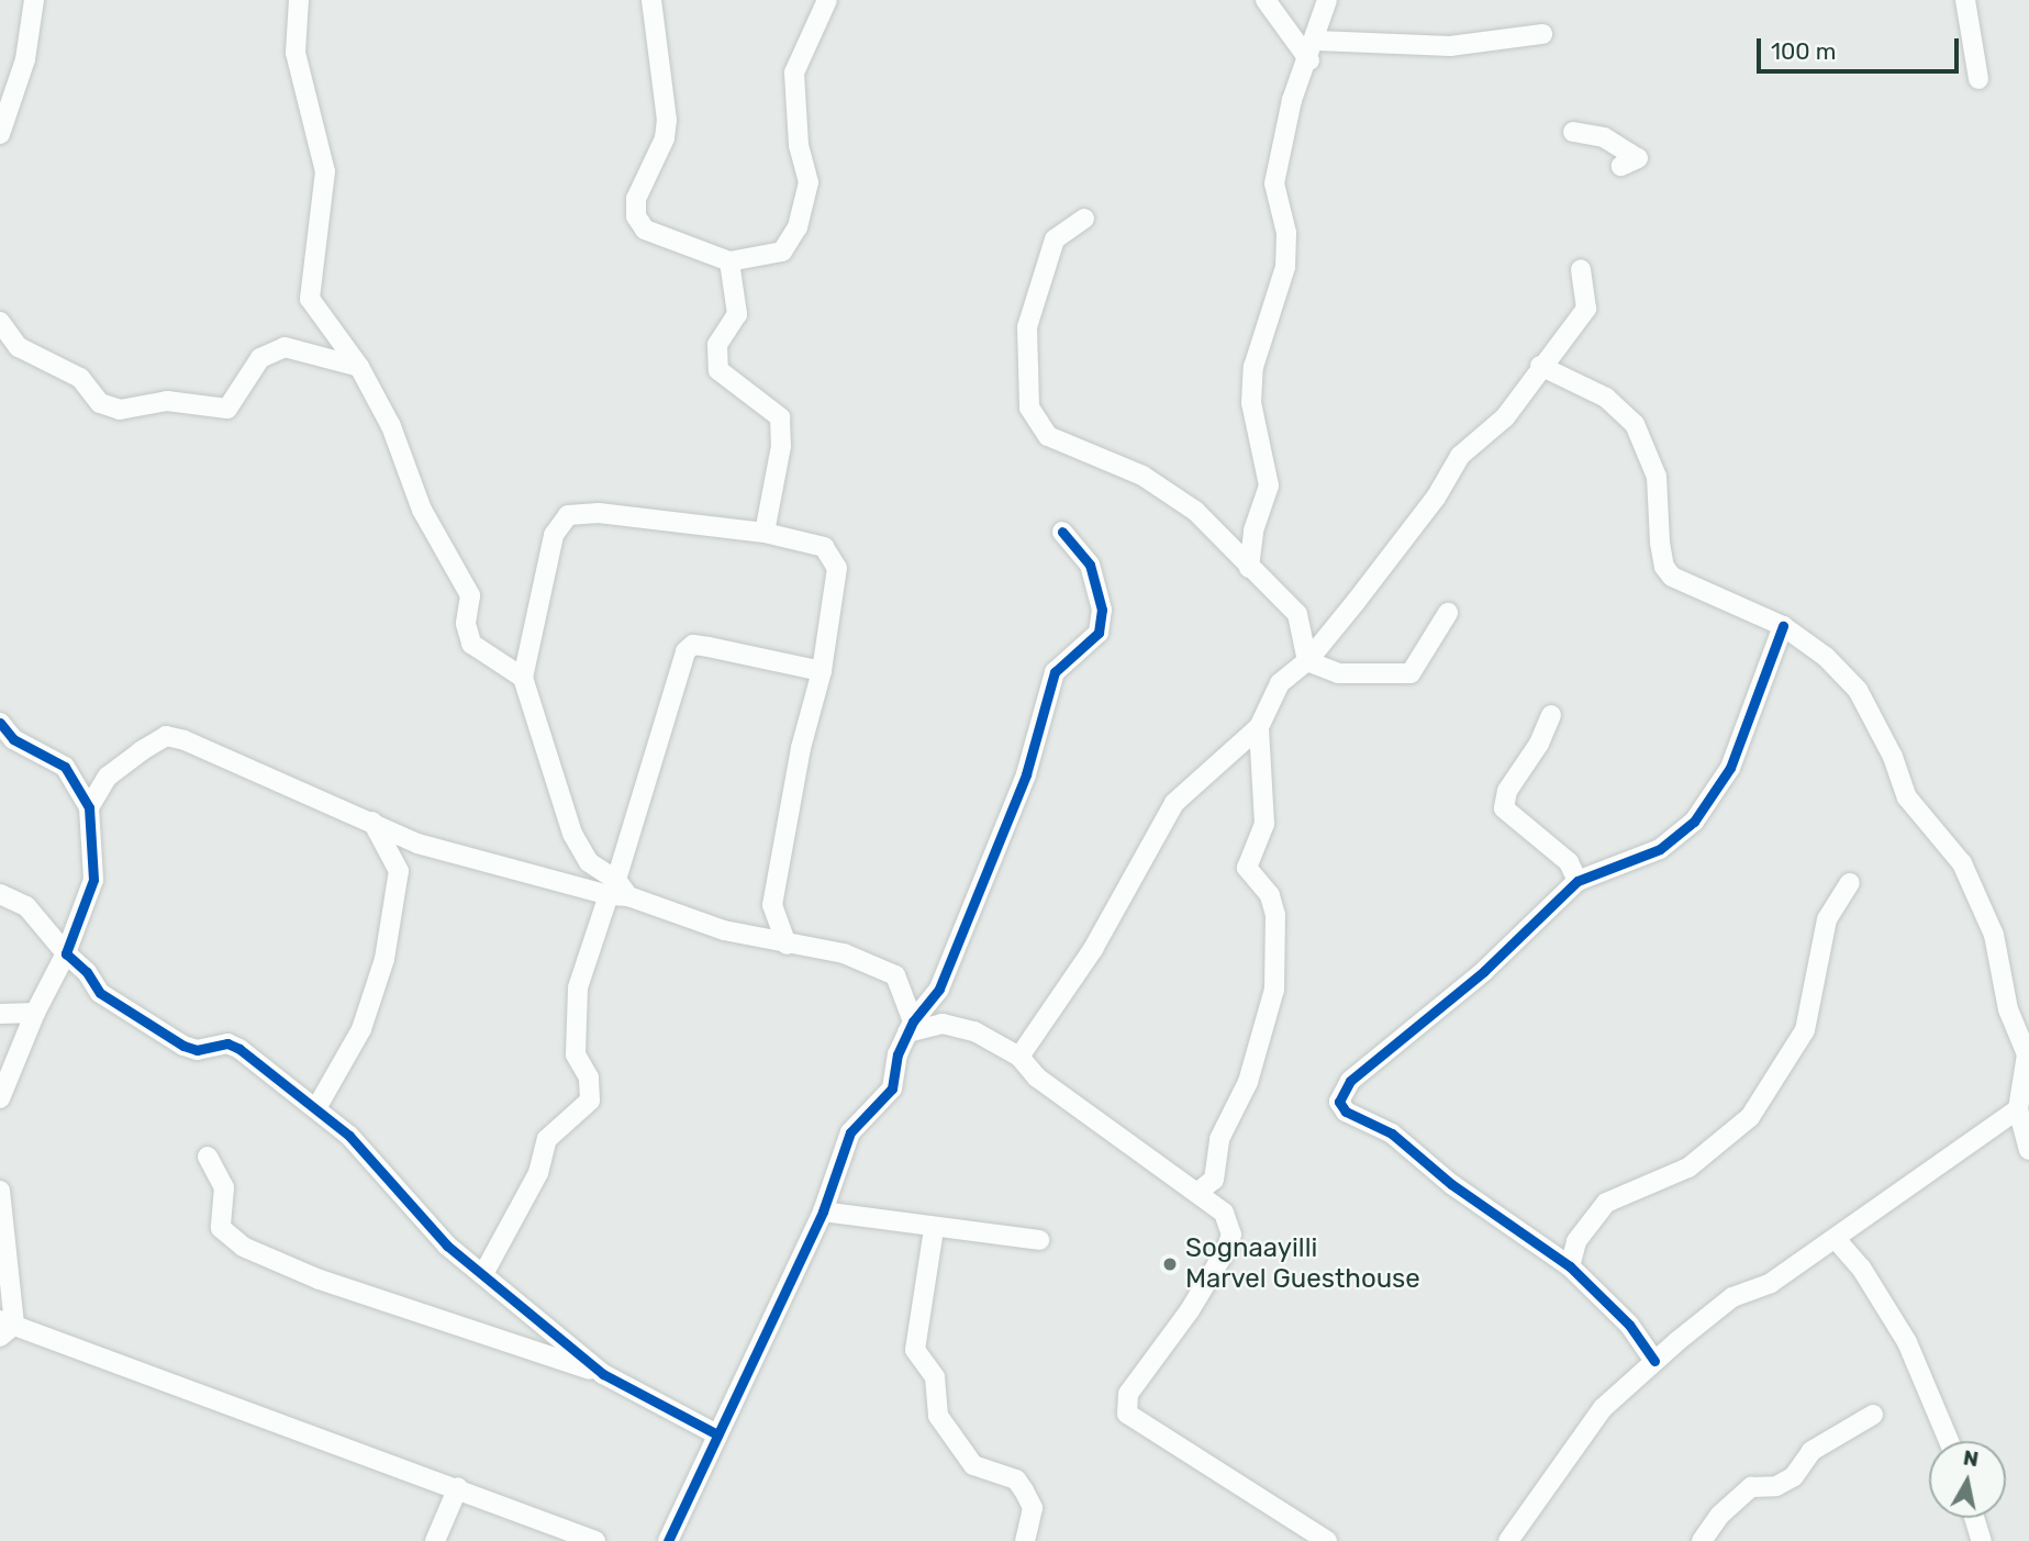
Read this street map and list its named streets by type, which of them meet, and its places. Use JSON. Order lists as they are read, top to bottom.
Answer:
{
  "places": ["Sognaayilli Marvel Guesthouse"],
  "scale_bar": "100 m",
  "north": "top"
}
